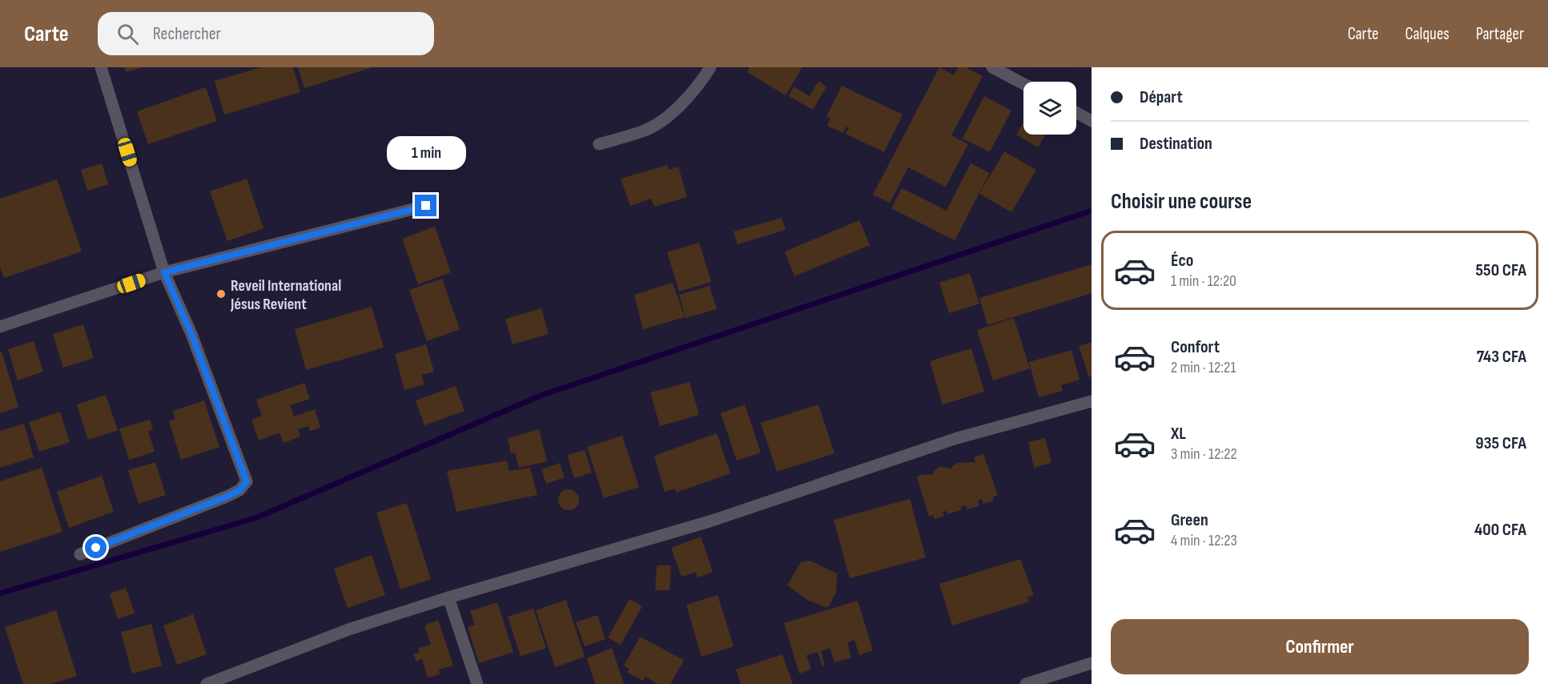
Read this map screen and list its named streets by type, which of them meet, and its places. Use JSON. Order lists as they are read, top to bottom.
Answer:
{
  "places": ["Reveil International Jésus Revient"],
  "page": {
    "header": "Carte",
    "search": "Rechercher",
    "nav": ["Carte", "Calques", "Partager"],
    "banner": ["Départ", "Destination"],
    "bubble": "1 min",
    "heading": "Choisir une course",
    "list": [
      {
        "name": "Éco",
        "note": "1 min · 12:20",
        "value": "550 CFA"
      },
      {
        "name": "Confort",
        "note": "2 min · 12:21",
        "value": "743 CFA"
      },
      {
        "name": "XL",
        "note": "3 min · 12:22",
        "value": "935 CFA"
      },
      {
        "name": "Green",
        "note": "4 min · 12:23",
        "value": "400 CFA"
      }
    ],
    "buttons": "Confirmer"
  }
}
